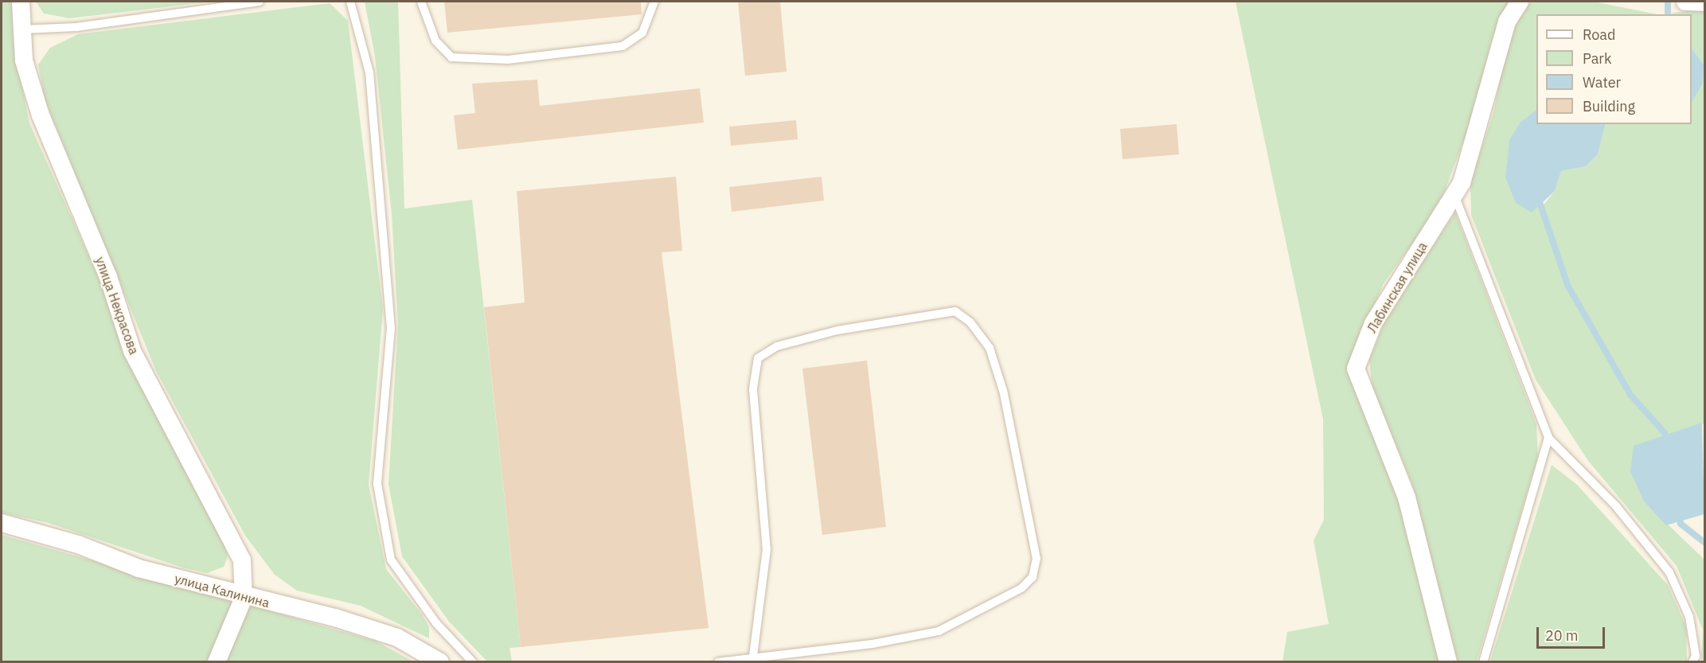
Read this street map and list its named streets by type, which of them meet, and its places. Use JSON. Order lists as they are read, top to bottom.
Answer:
{
  "streets": {
    "street": ["Лабинская улица", "улица Некрасова", "улица Калинина"]
  },
  "crossings": [
    ["улица Некрасова", "улица Калинина"]
  ],
  "legend": [
    "Road",
    "Park",
    "Water",
    "Building"
  ],
  "scale_bar": "20 m"
}
